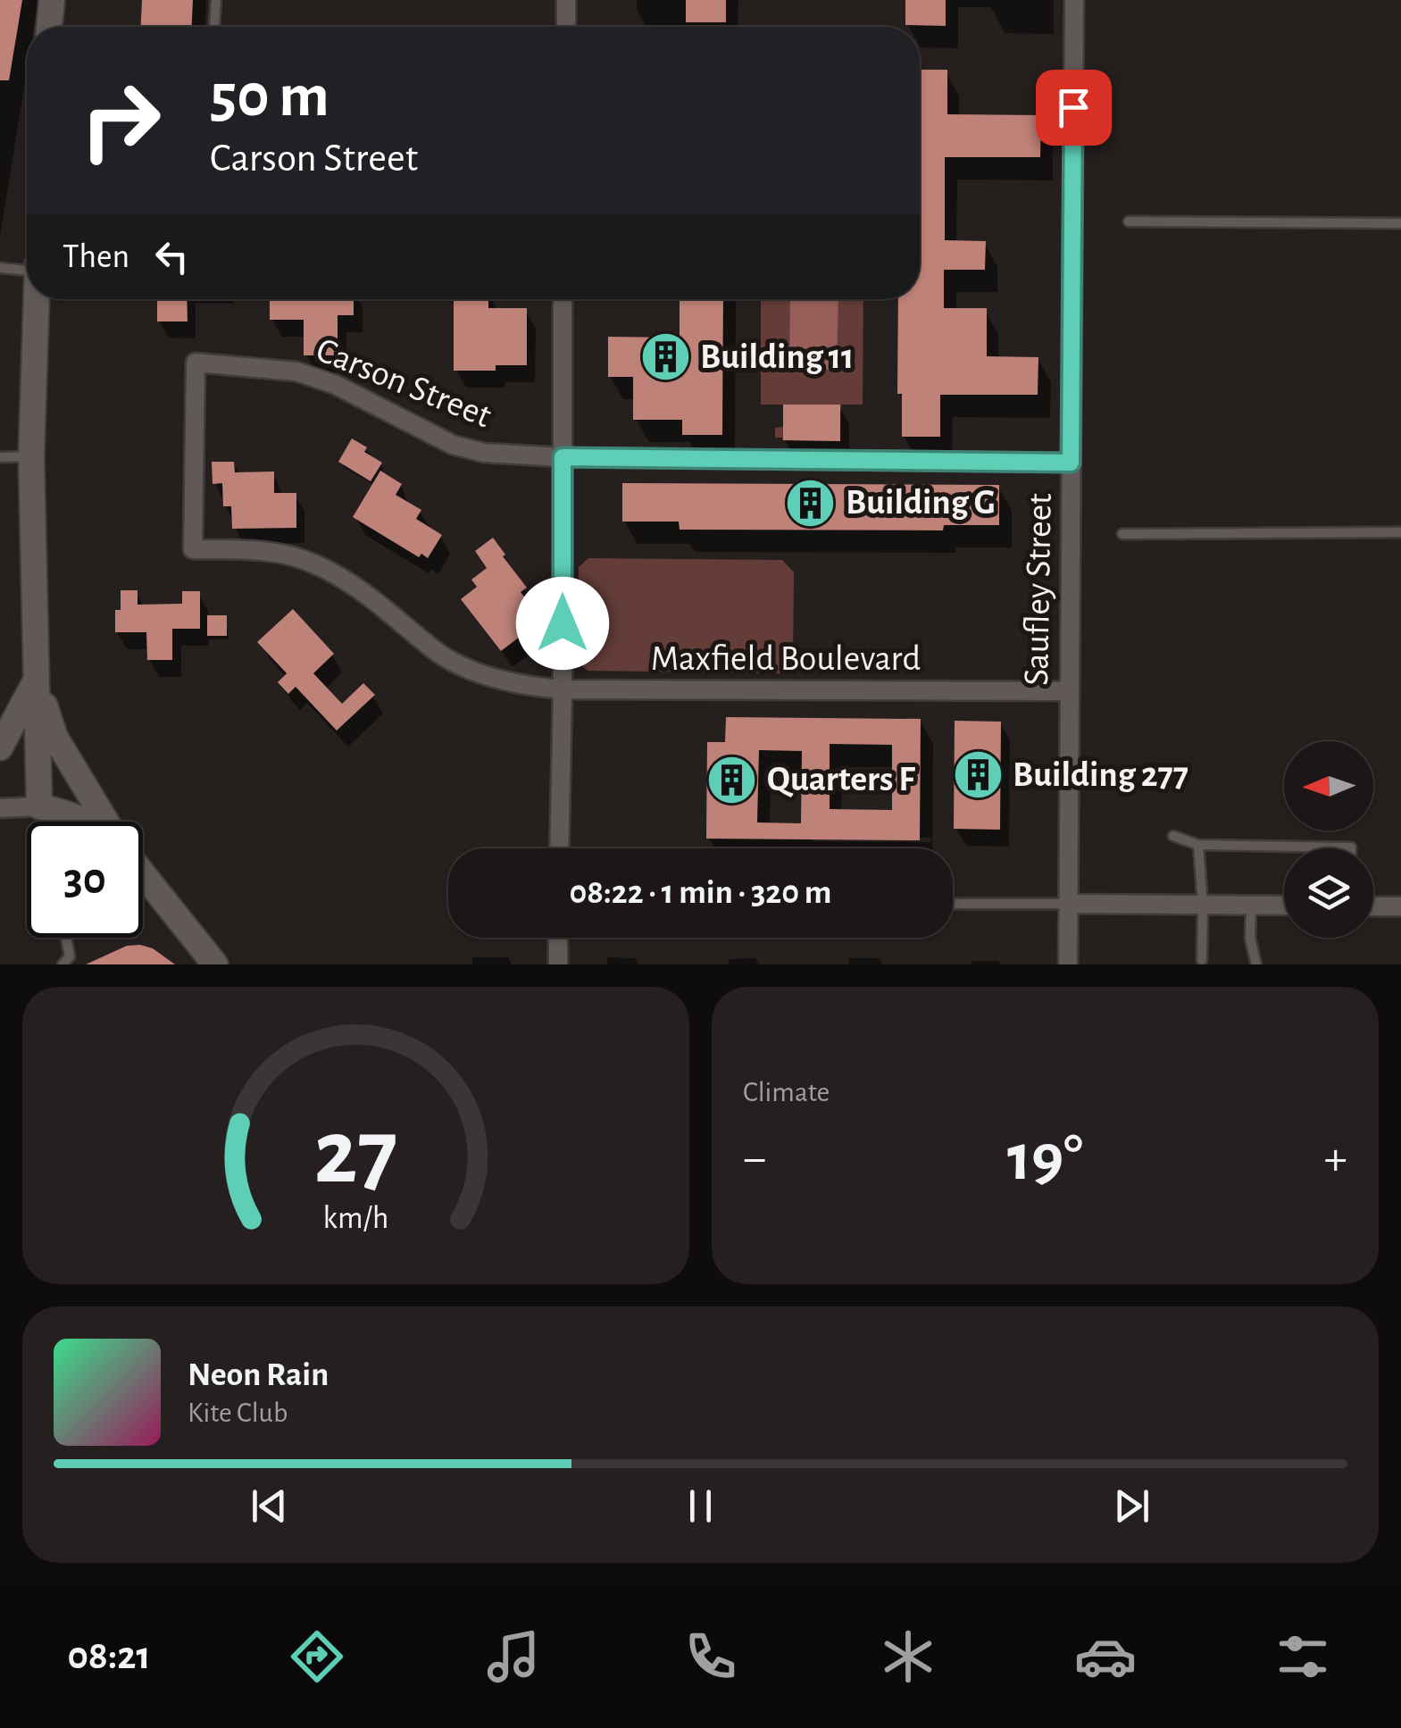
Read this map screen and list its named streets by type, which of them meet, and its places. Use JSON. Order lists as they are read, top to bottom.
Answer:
{
  "streets": {
    "street": ["Carson Street", "Saufley Street", "Maxfield Boulevard"]
  },
  "crossings": [
    ["Carson Street", "Saufley Street"],
    ["Carson Street", "Maxfield Boulevard"],
    ["Saufley Street", "Maxfield Boulevard"]
  ],
  "places": {
    "building": [
      "Building 11",
      "Building G",
      "Building 277",
      "Quarters F"
    ]
  },
  "north": "left",
  "page": {
    "turn": ["50 m", "Carson Street"],
    "then": "Then",
    "limit": "30",
    "trip": "08:22 · 1 min · 320 m",
    "tile": "Climate",
    "heat": ["−", "19°", "+"],
    "song": ["Neon Rain", "Kite Club"],
    "tabs": "08:21",
    "gauge": ["27", "km/h"]
  }
}
